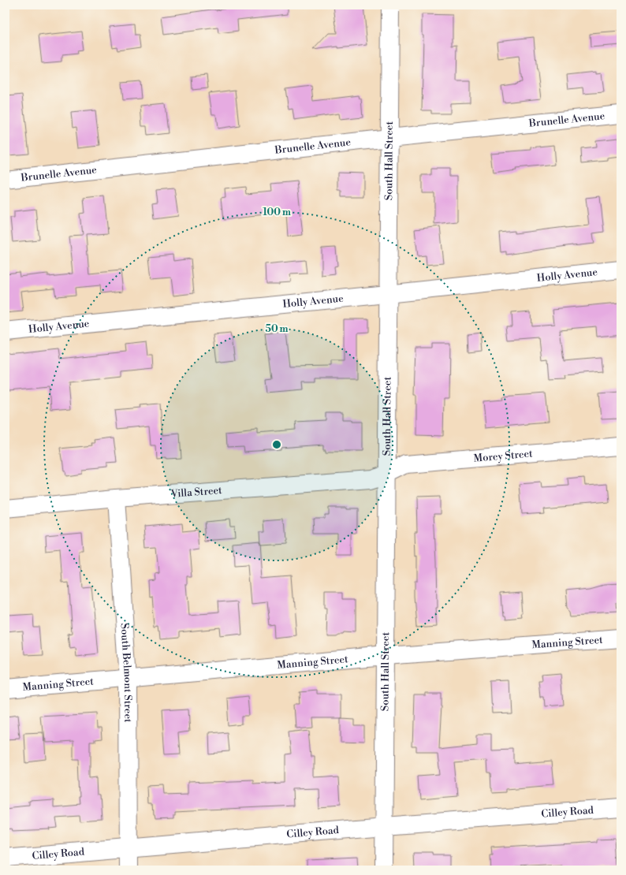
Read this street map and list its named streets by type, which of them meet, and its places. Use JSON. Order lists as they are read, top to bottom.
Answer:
{
  "streets": {
    "street": [
      "Brunelle Avenue",
      "South Hall Street",
      "Holly Avenue",
      "Morey Street",
      "Villa Street",
      "Manning Street",
      "South Belmont Street",
      "Cilley Road"
    ]
  },
  "crossings": [
    ["Brunelle Avenue", "South Hall Street"],
    ["South Hall Street", "Holly Avenue"],
    ["South Hall Street", "Morey Street"],
    ["South Hall Street", "Villa Street"],
    ["South Hall Street", "Manning Street"],
    ["South Hall Street", "Cilley Road"],
    ["Morey Street", "Villa Street"],
    ["Villa Street", "South Belmont Street"],
    ["Manning Street", "South Belmont Street"],
    ["South Belmont Street", "Cilley Road"]
  ],
  "rings": ["100 m", "50 m"]
}
